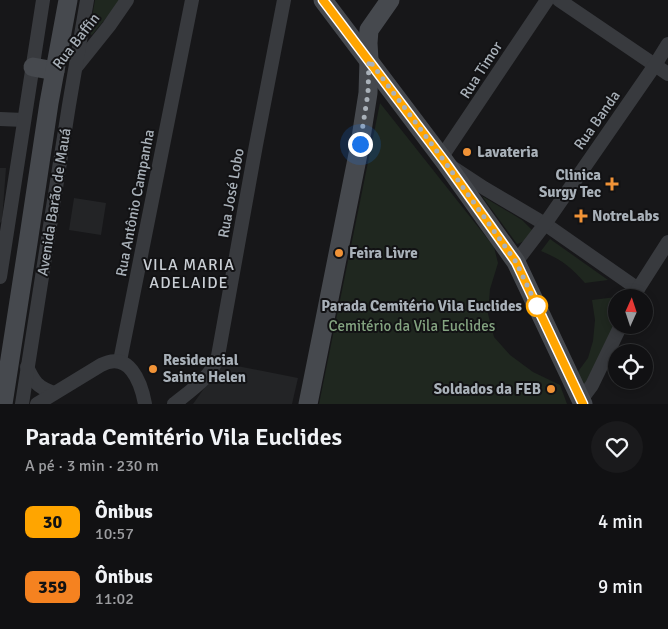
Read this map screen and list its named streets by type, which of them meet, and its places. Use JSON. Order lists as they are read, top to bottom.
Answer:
{
  "streets": {
    "street": [
      "Rua Baffin",
      "Rua Timor",
      "Rua Banda",
      "Rua José Lobo",
      "Avenida Barão de Mauá",
      "Rua Antônio Campanha"
    ]
  },
  "crossings": [
    ["Rua Baffin", "Avenida Barão de Mauá"]
  ],
  "districts": ["VILA MARIA ADELAIDE"],
  "parks": ["Cemitério da Vila Euclides"],
  "places": {
    "other": [
      "Lavateria",
      "Feira Livre",
      "Parada Cemitério Vila Euclides",
      "Residencial Sainte Helen",
      "Soldados da FEB"
    ],
    "health": ["Clinica Surgy Tec", "NotreLabs"]
  },
  "lines": ["bus line 30"],
  "north": "top",
  "page": {
    "heading": ["Parada Cemitério Vila Euclides", "A pé · 3 min · 230 m"],
    "list": [
      {
        "mark": "30",
        "name": "Ônibus",
        "note": "10:57",
        "value": "4 min"
      },
      {
        "mark": "359",
        "name": "Ônibus",
        "note": "11:02",
        "value": "9 min"
      }
    ]
  }
}
